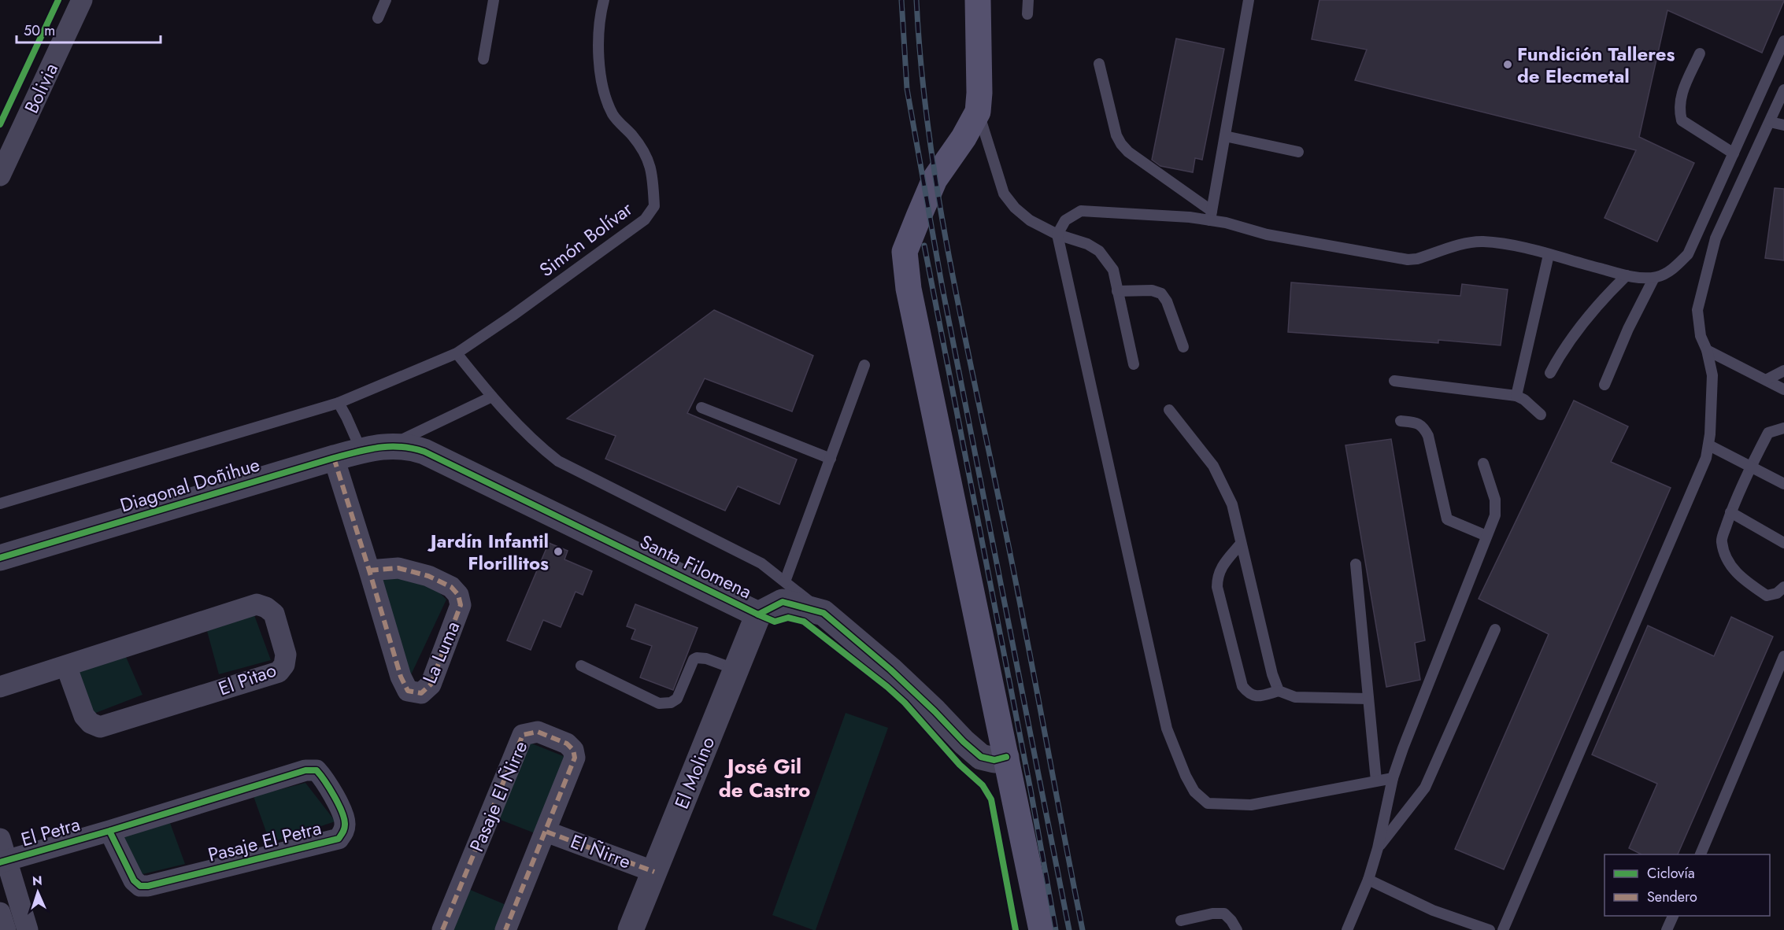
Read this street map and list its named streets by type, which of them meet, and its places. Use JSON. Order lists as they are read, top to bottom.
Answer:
{
  "streets": {
    "street": [
      "Bolivia",
      "Diagonal Doñihue",
      "Santa Filomena",
      "La Luma",
      "El Pitao",
      "El Molino",
      "Pasaje El Ñirre",
      "El Petra",
      "Pasaje El Petra",
      "El Ñirre"
    ],
    "lane": ["Simón Bolívar"]
  },
  "crossings": [
    ["Diagonal Doñihue", "Santa Filomena"],
    ["Diagonal Doñihue", "La Luma"],
    ["Santa Filomena", "El Molino"],
    ["El Molino", "El Ñirre"],
    ["Pasaje El Ñirre", "El Ñirre"],
    ["El Petra", "Pasaje El Petra"]
  ],
  "districts": ["José Gil de Castro"],
  "places": ["Fundición Talleres de Elecmetal", "Jardín Infantil Florillitos"],
  "legend": ["Ciclovía", "Sendero"],
  "scale_bar": "50 m",
  "north": "top"
}
